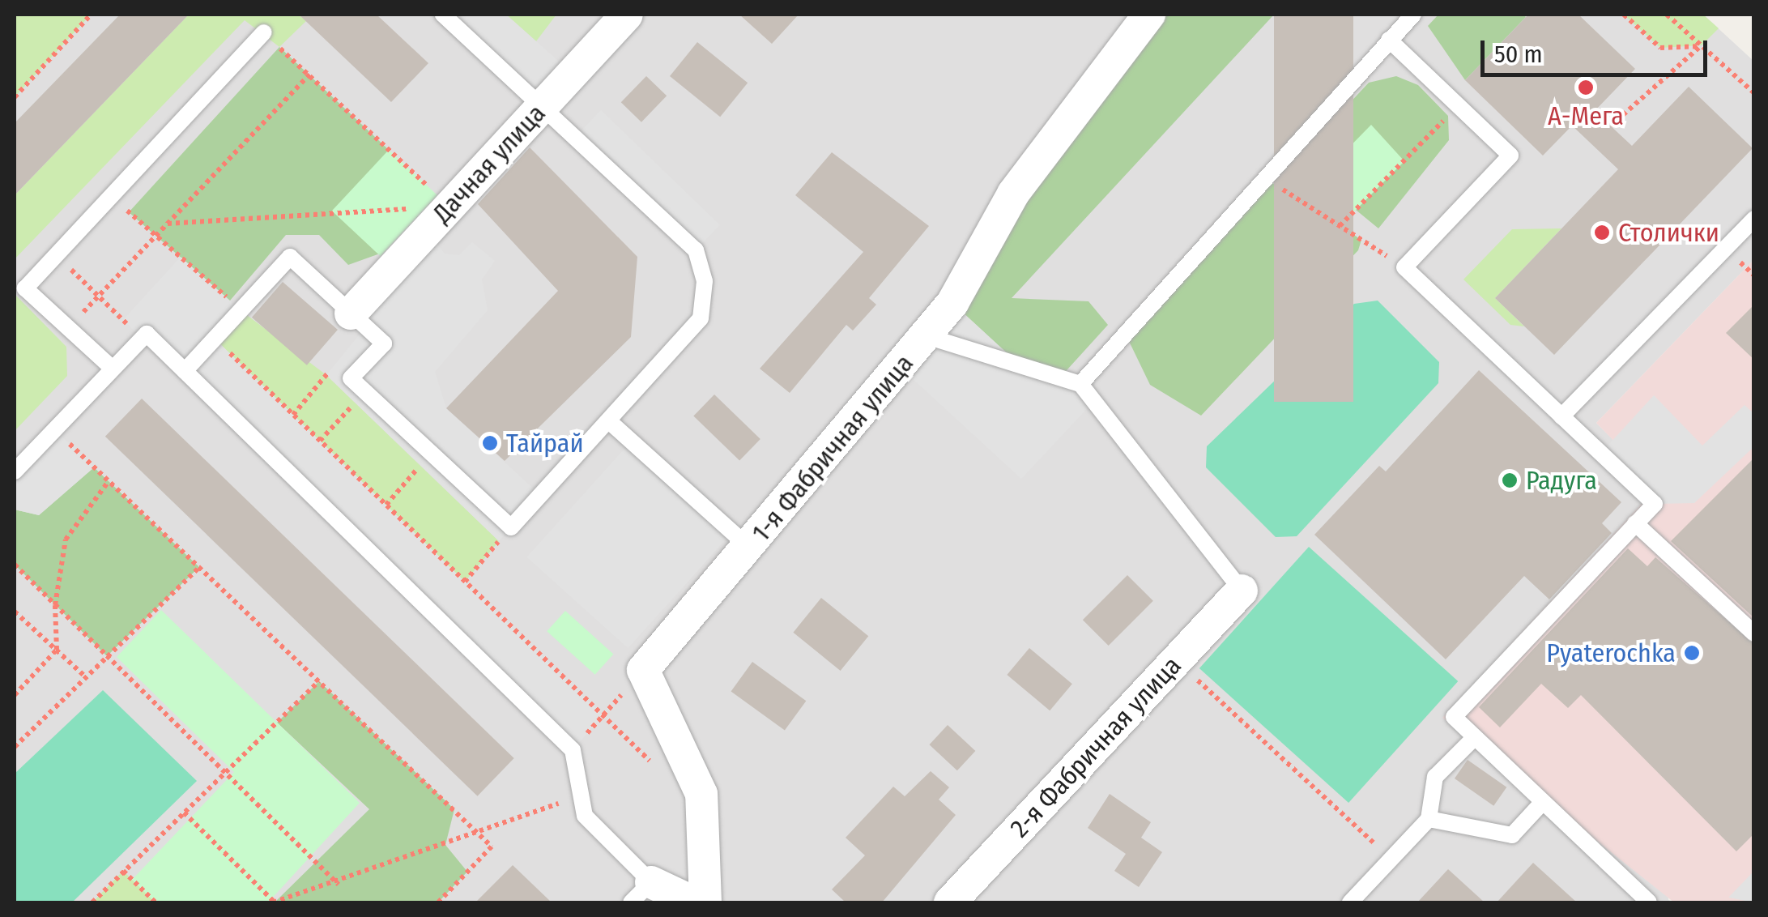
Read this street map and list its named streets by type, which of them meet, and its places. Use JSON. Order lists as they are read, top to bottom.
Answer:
{
  "streets": {
    "street": ["Дачная улица", "1-я Фабричная улица", "2-я Фабричная улица"]
  },
  "places": [
    "А-Мега",
    "Столички",
    "Тайрай",
    "Радуга",
    "Pyaterochka"
  ],
  "scale_bar": "50 m"
}
